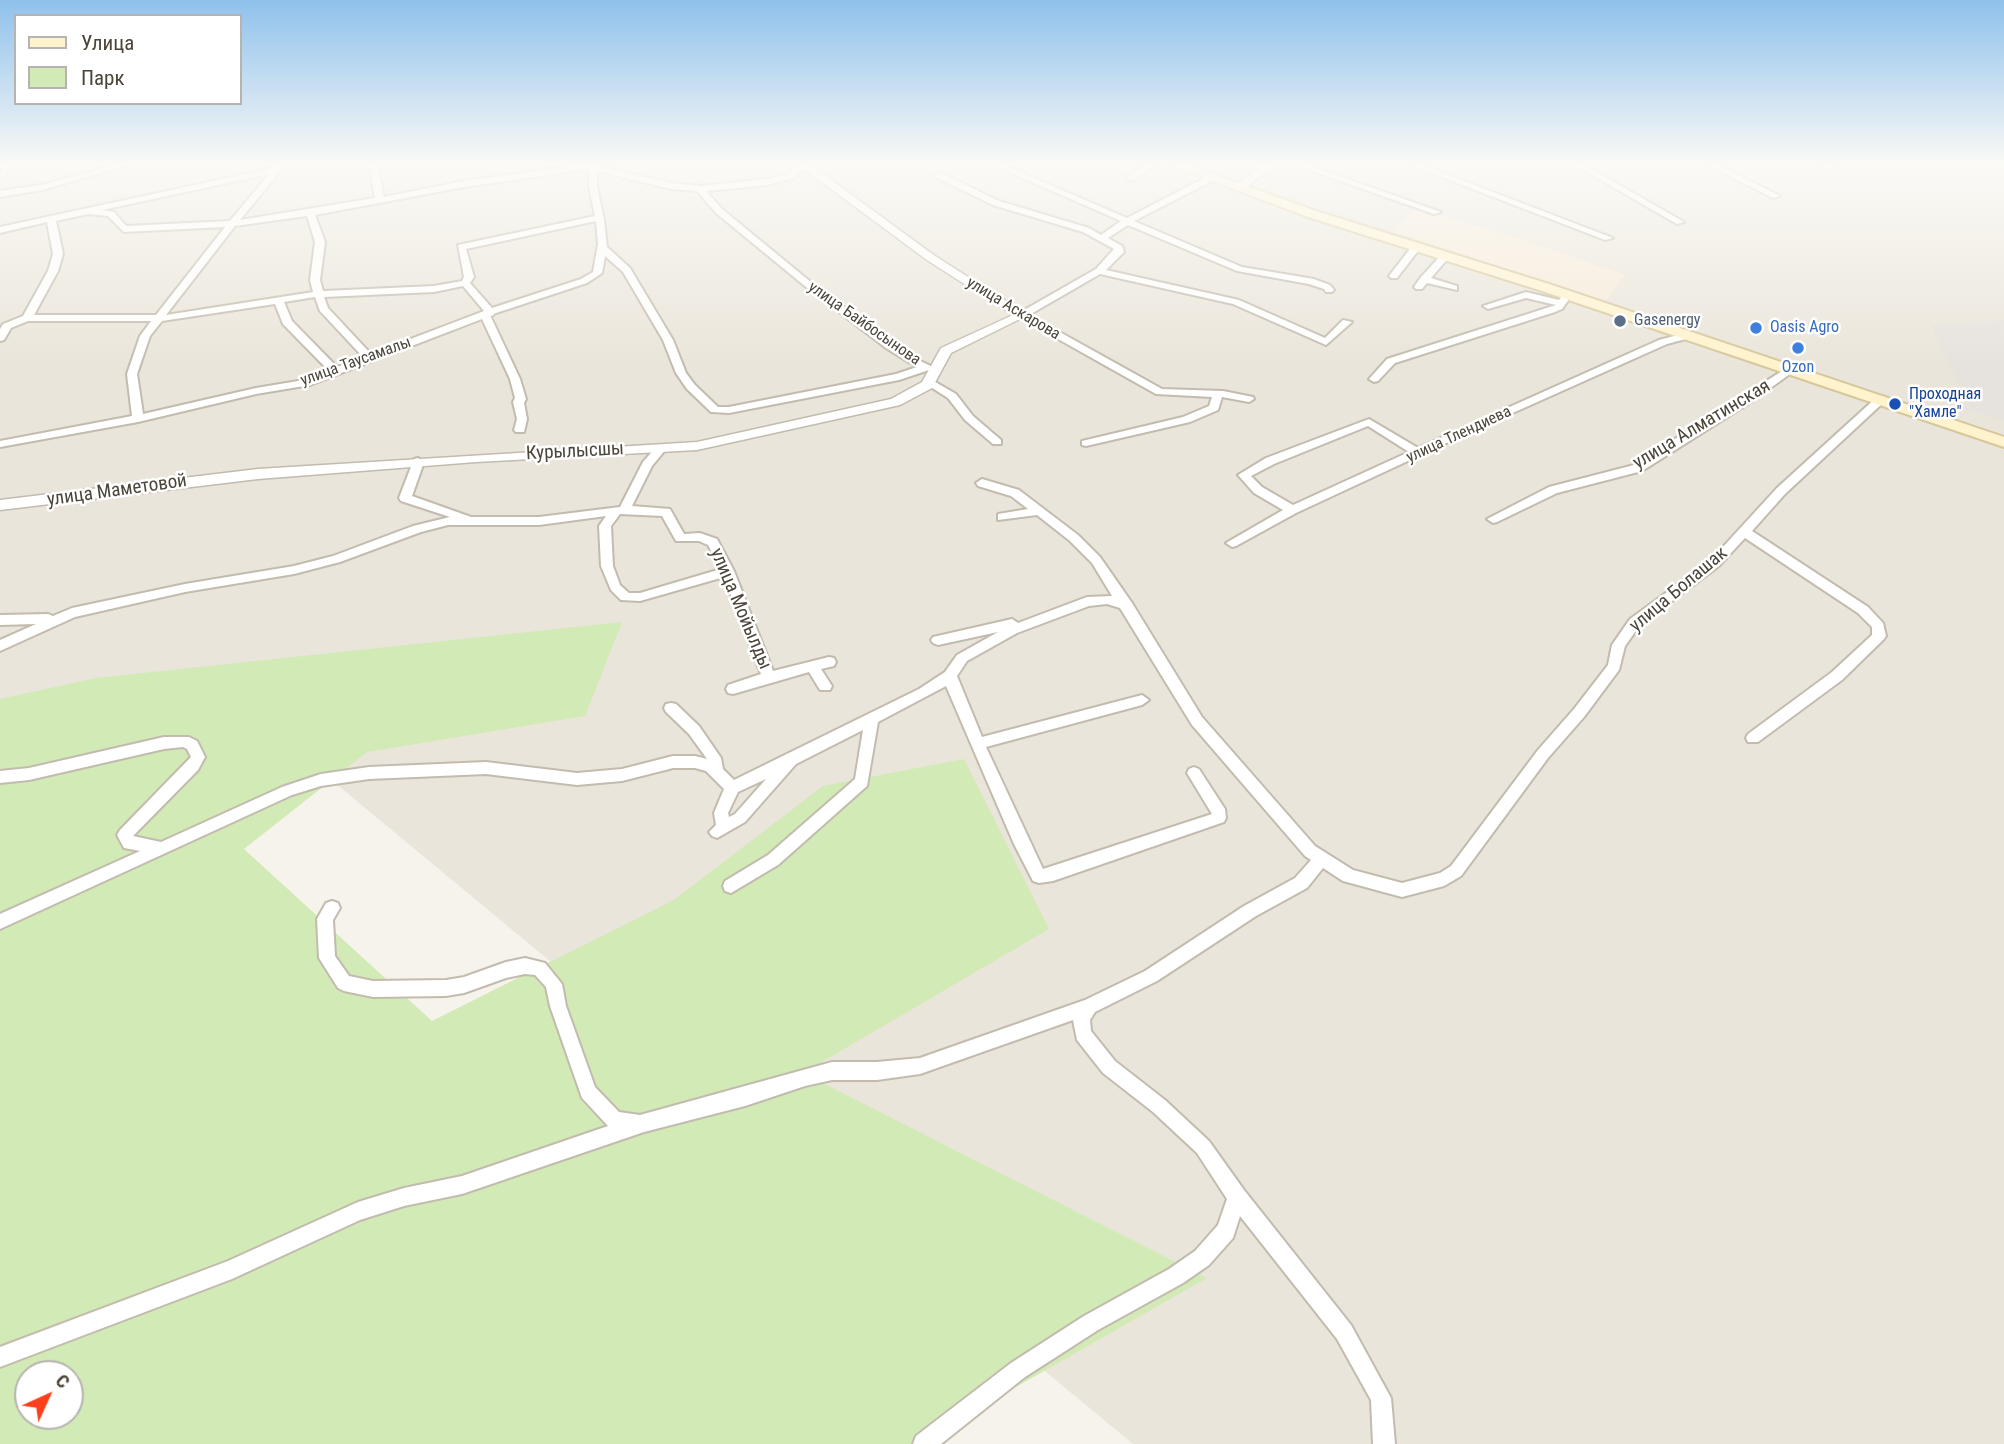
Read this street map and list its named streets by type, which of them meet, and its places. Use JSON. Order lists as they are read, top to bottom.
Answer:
{
  "streets": {
    "street": [
      "улица Аскарова",
      "улица Байбосынова",
      "улица Таусамалы",
      "улица Алматинская",
      "улица Тлендиева",
      "Курылысшы",
      "улица Маметовой",
      "улица Болашак",
      "улица Мойылды"
    ]
  },
  "crossings": [
    ["улица Аскарова", "Курылысшы"],
    ["улица Байбосынова", "Курылысшы"],
    ["Курылысшы", "улица Маметовой"]
  ],
  "places": [
    "Gasenergy",
    "Oasis Agro",
    "Ozon",
    "Проходная \"Хамле\""
  ],
  "legend": ["Улица", "Парк"],
  "north": "top right"
}
